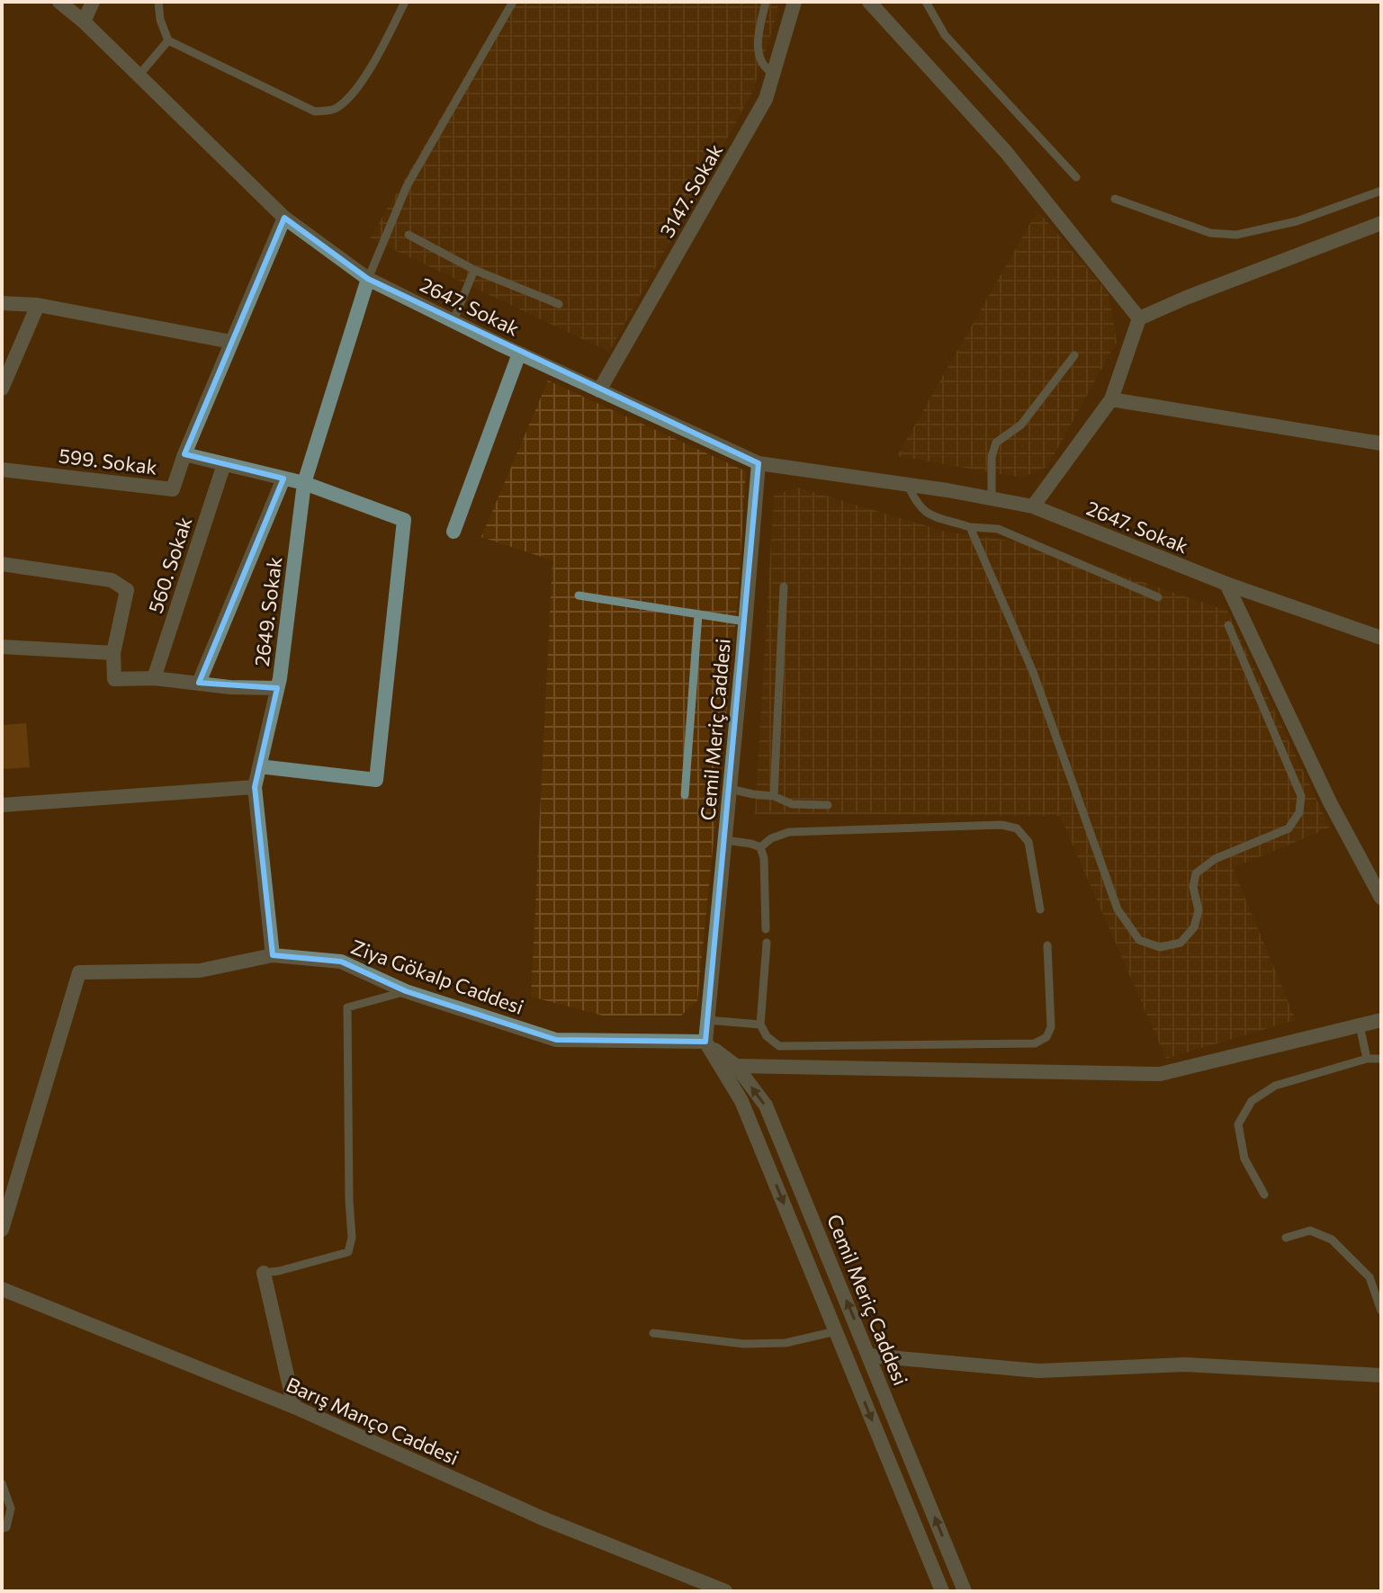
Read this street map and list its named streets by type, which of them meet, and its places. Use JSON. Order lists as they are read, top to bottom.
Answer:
{
  "streets": {
    "street": [
      "3147. Sokak",
      "2647. Sokak",
      "599. Sokak",
      "560. Sokak",
      "2649. Sokak",
      "Cemil Meriç Caddesi",
      "Ziya Gökalp Caddesi",
      "Barış Manço Caddesi"
    ]
  },
  "crossings": [
    ["3147. Sokak", "2647. Sokak"],
    ["2647. Sokak", "2649. Sokak"],
    ["2647. Sokak", "Cemil Meriç Caddesi"],
    ["2649. Sokak", "Ziya Gökalp Caddesi"],
    ["Cemil Meriç Caddesi", "Ziya Gökalp Caddesi"]
  ]
}
